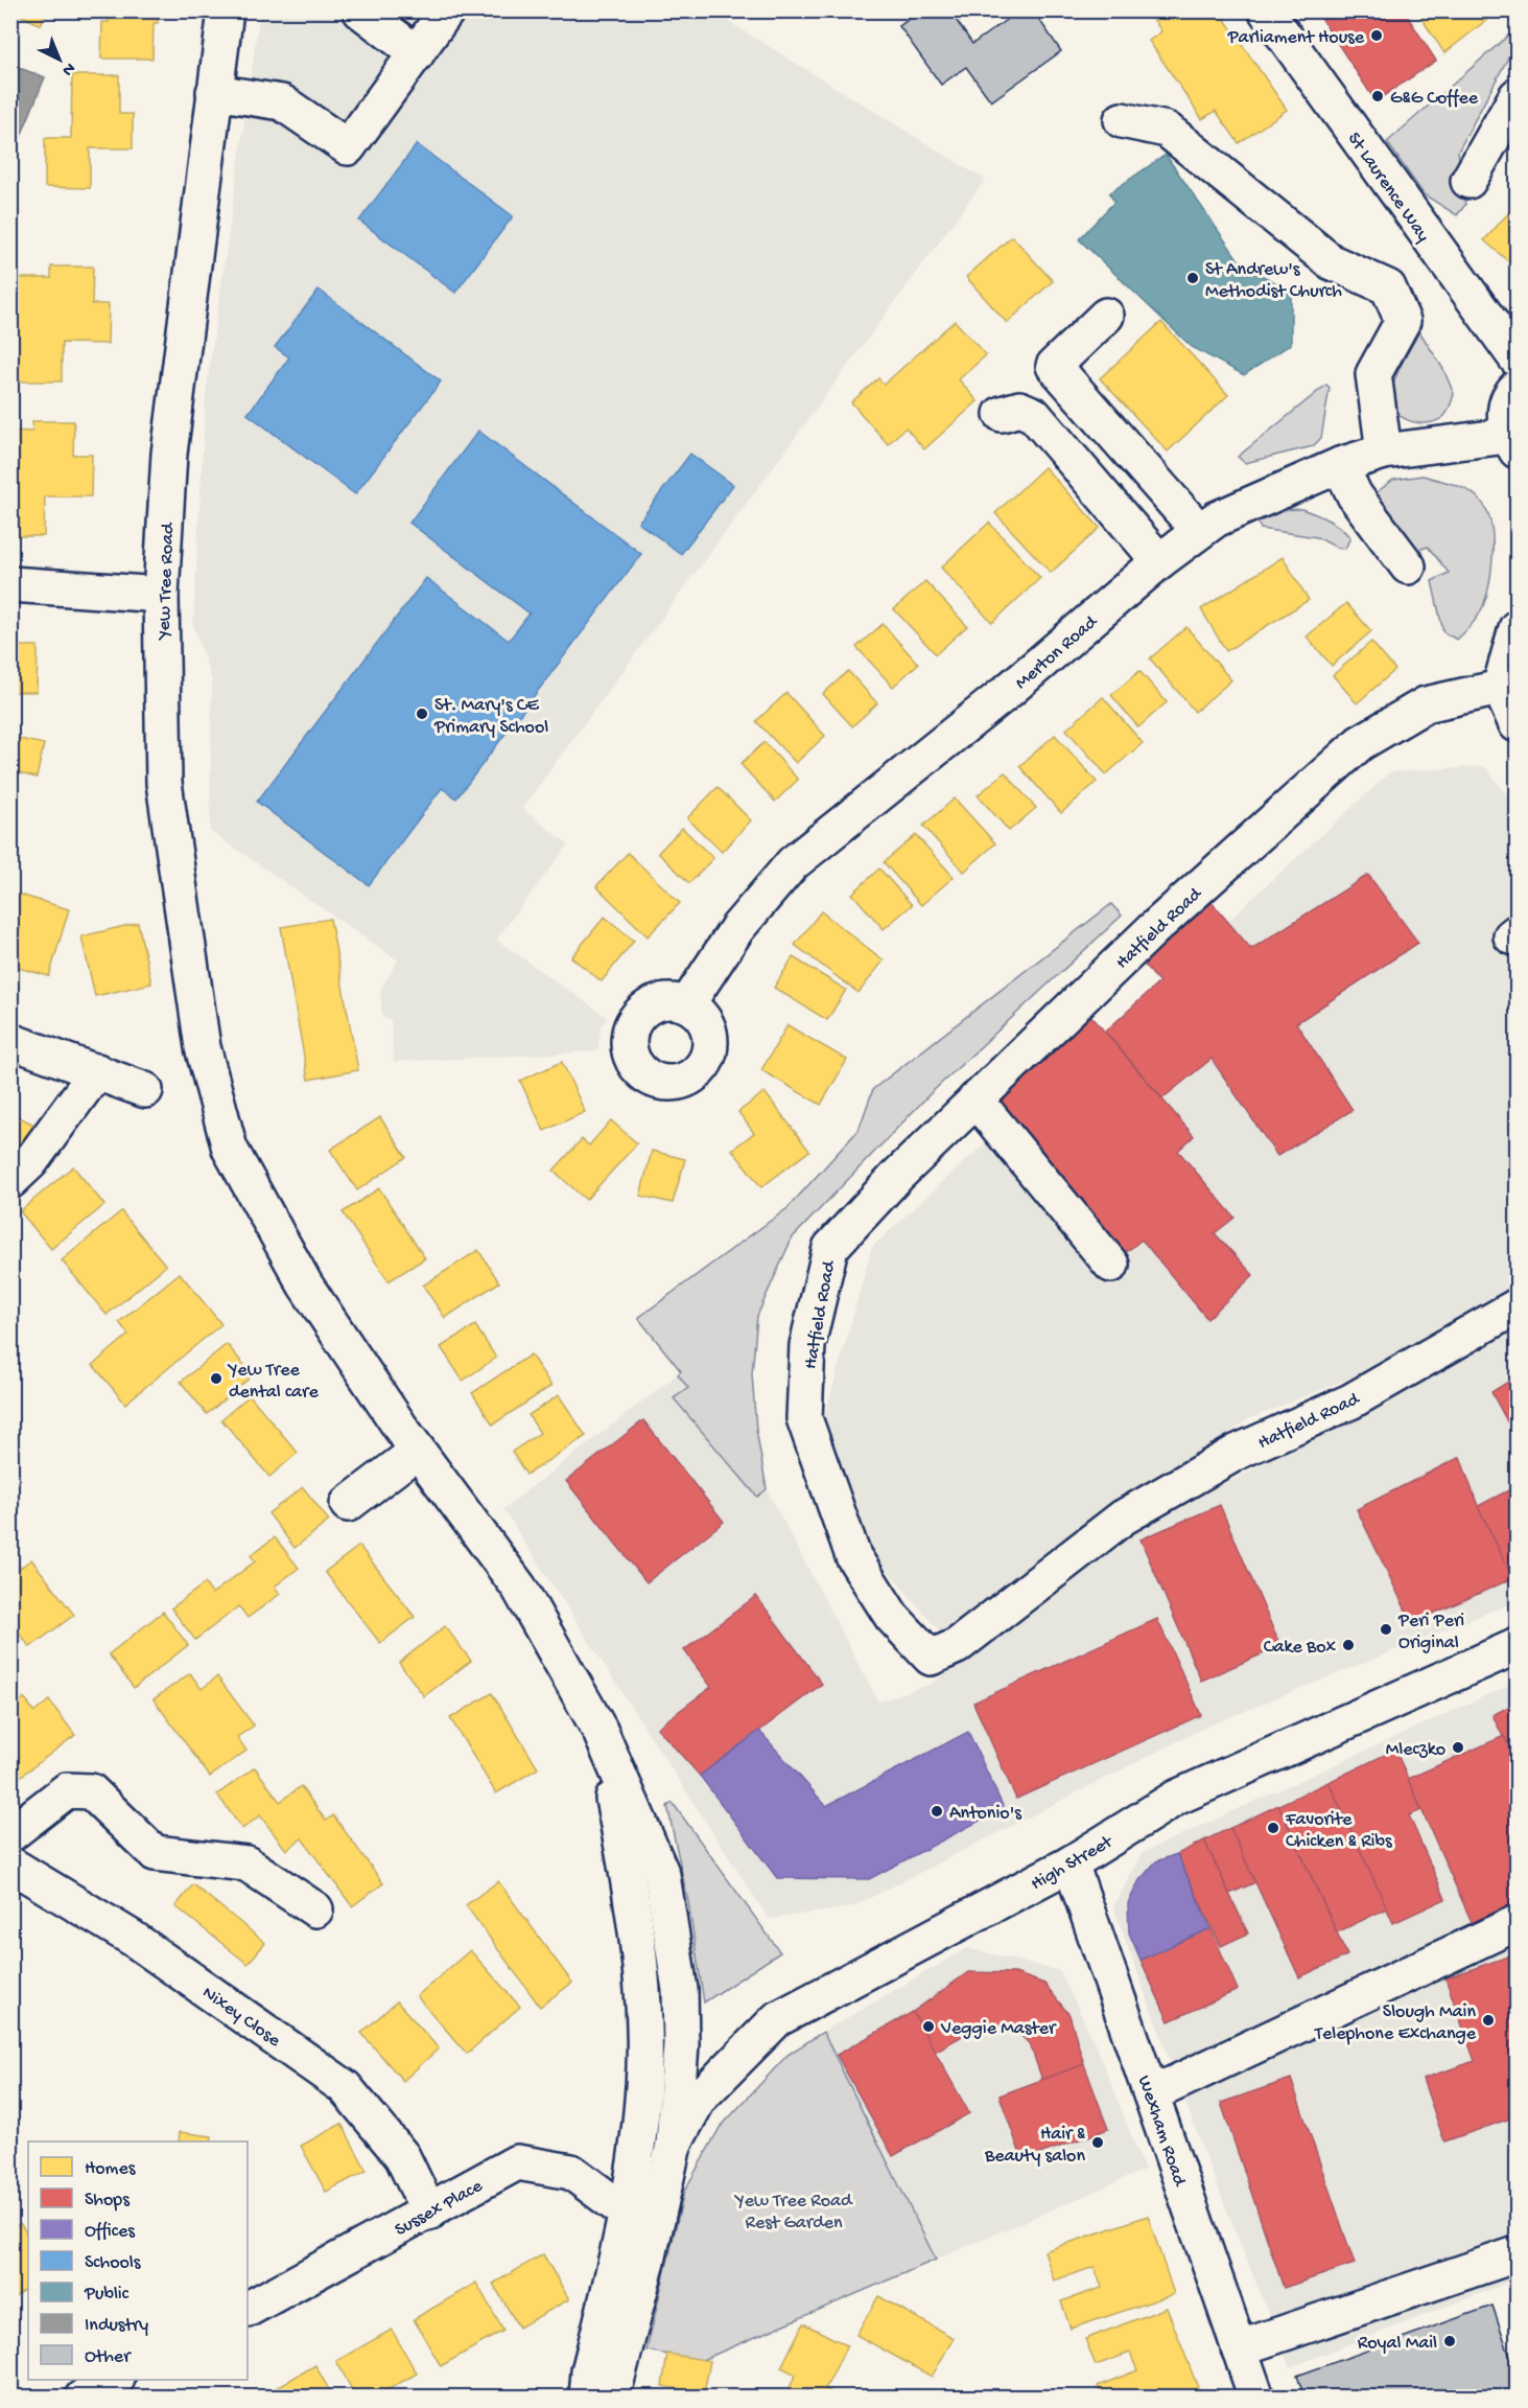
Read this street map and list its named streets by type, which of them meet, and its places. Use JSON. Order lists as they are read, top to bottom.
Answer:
{
  "streets": {
    "street": [
      "St Laurence Way",
      "Yew Tree Road",
      "Merton Road",
      "Hatfield Road",
      "High Street",
      "Nixey Close",
      "Wexham Road",
      "Sussex Place"
    ]
  },
  "crossings": [
    ["High Street", "Wexham Road"],
    ["Nixey Close", "Sussex Place"]
  ],
  "parks": ["Yew Tree Road Rest Garden"],
  "places": [
    "Parliament House",
    "G&G Coffee",
    "St Andrew's Methodist Church",
    "St. Mary's CE Primary School",
    "Yew Tree dental care",
    "Peri Peri Original",
    "Cake Box",
    "Mleczko",
    "Antonio's",
    "Favorite Chicken & Ribs",
    "Slough Main Telephone Exchange",
    "Veggie Master",
    "Hair & Beauty salon",
    "Royal Mail"
  ],
  "legend": [
    "Homes",
    "Shops",
    "Offices",
    "Schools",
    "Public",
    "Industry",
    "Other"
  ],
  "north": "bottom right"
}
